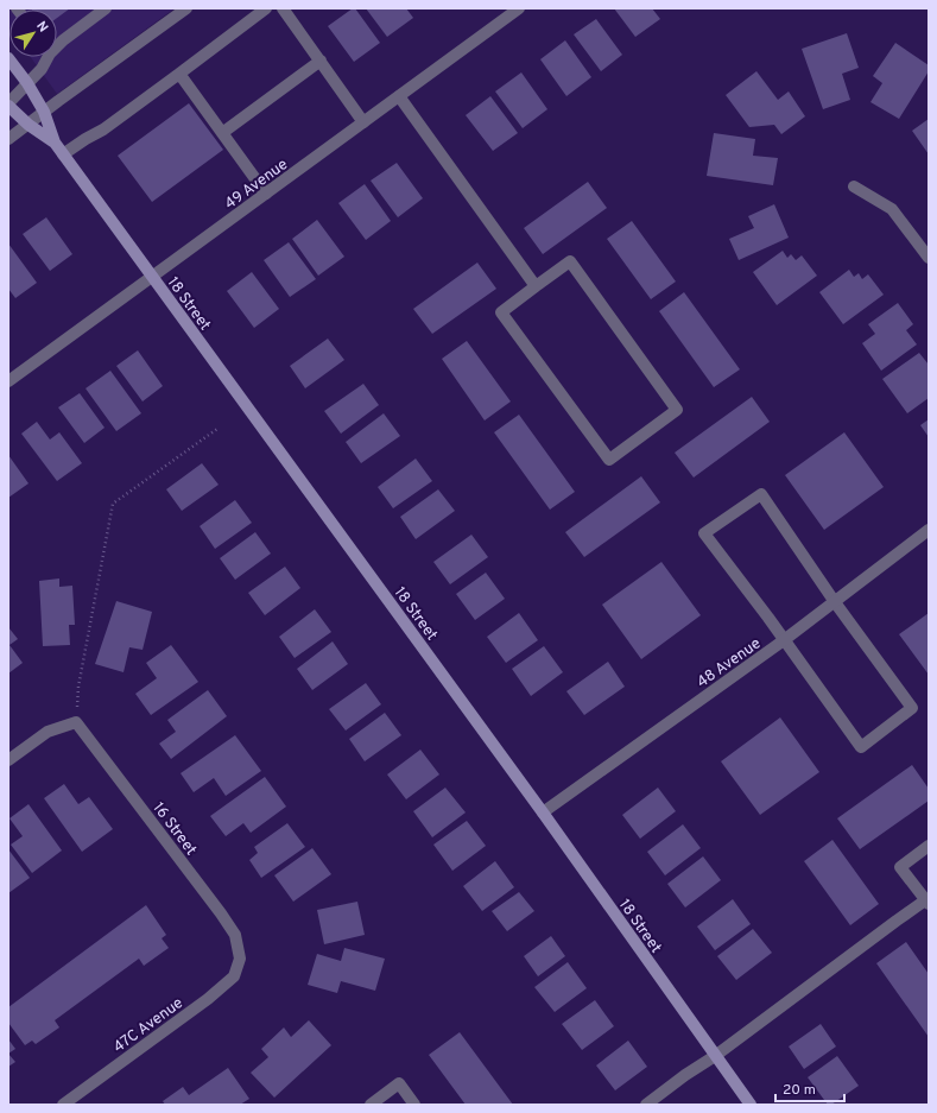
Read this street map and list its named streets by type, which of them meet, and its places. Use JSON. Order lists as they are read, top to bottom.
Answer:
{
  "streets": {
    "street": [
      "49 Avenue",
      "18 Street",
      "48 Avenue",
      "16 Street",
      "47C Avenue"
    ]
  },
  "crossings": [
    ["49 Avenue", "18 Street"],
    ["18 Street", "48 Avenue"],
    ["16 Street", "47C Avenue"]
  ],
  "scale_bar": "20 m",
  "north": "top right"
}
